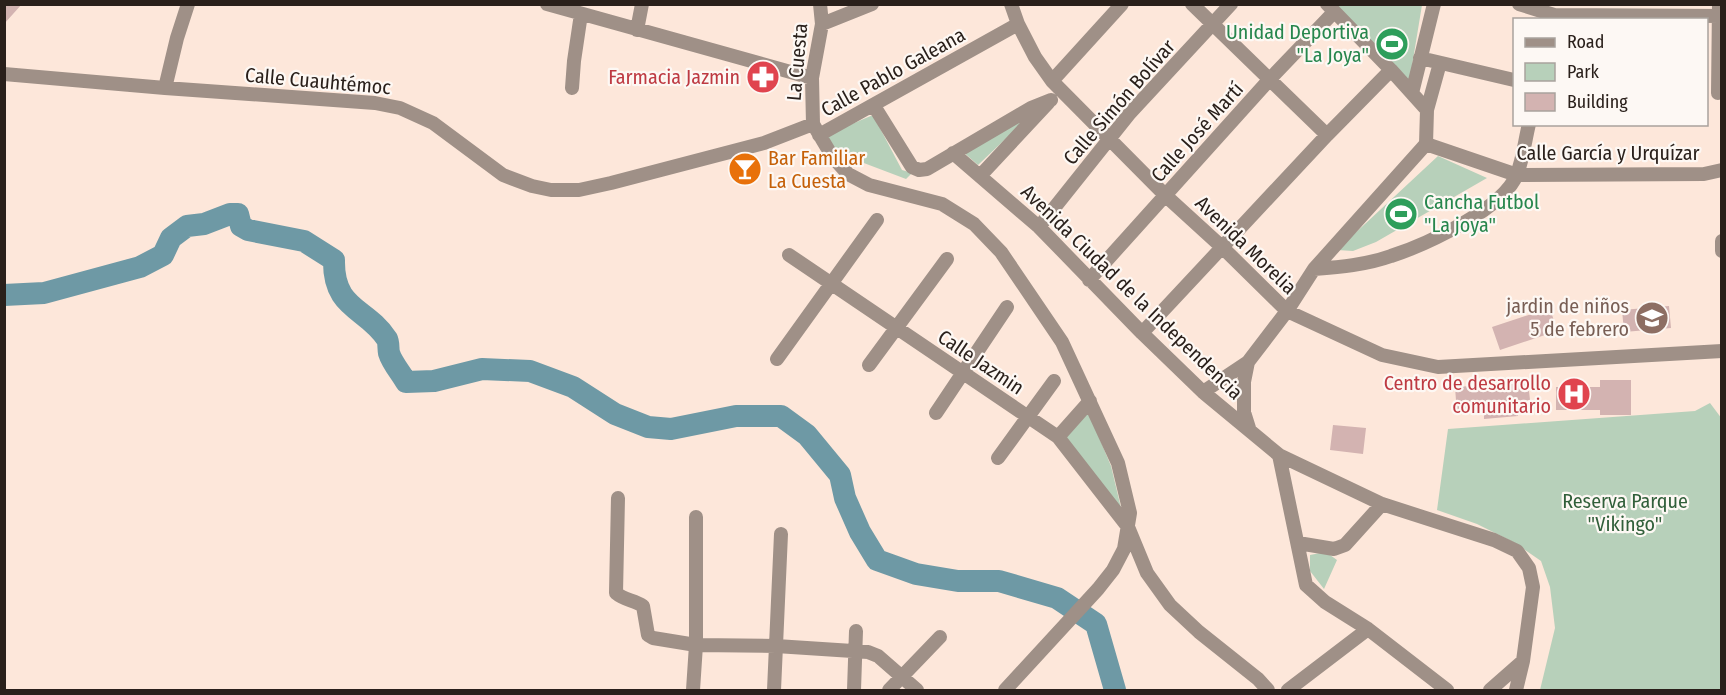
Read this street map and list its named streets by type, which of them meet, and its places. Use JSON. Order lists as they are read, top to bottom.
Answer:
{
  "streets": {
    "street": [
      "La Cuesta",
      "Calle Pablo Galeana",
      "Calle Cuauhtémoc",
      "Calle Simón Bolívar",
      "Calle José Martí",
      "Calle García y Urquízar",
      "Avenida Morelia",
      "Avenida Ciudad de la Independencia",
      "Calle Jazmin"
    ]
  },
  "crossings": [
    ["La Cuesta", "Calle Pablo Galeana"],
    ["La Cuesta", "Calle Cuauhtémoc"],
    ["Calle Pablo Galeana", "Calle Cuauhtémoc"],
    ["Calle Pablo Galeana", "Avenida Morelia"],
    ["Calle Simón Bolívar", "Avenida Morelia"],
    ["Calle Simón Bolívar", "Avenida Ciudad de la Independencia"],
    ["Calle José Martí", "Avenida Morelia"],
    ["Calle José Martí", "Avenida Ciudad de la Independencia"]
  ],
  "parks": ["Reserva Parque \"Vikingo\""],
  "places": {
    "sports": ["Unidad Deportiva \"La Joya\"", "Cancha Futbol \"La joya\""],
    "pharmacy": ["Farmacia Jazmin"],
    "bar": ["Bar Familiar La Cuesta"],
    "school or university": ["jardin de niños 5 de febrero"],
    "hospital": ["Centro de desarrollo comunitario"]
  },
  "legend": ["Road", "Park", "Building"]
}
